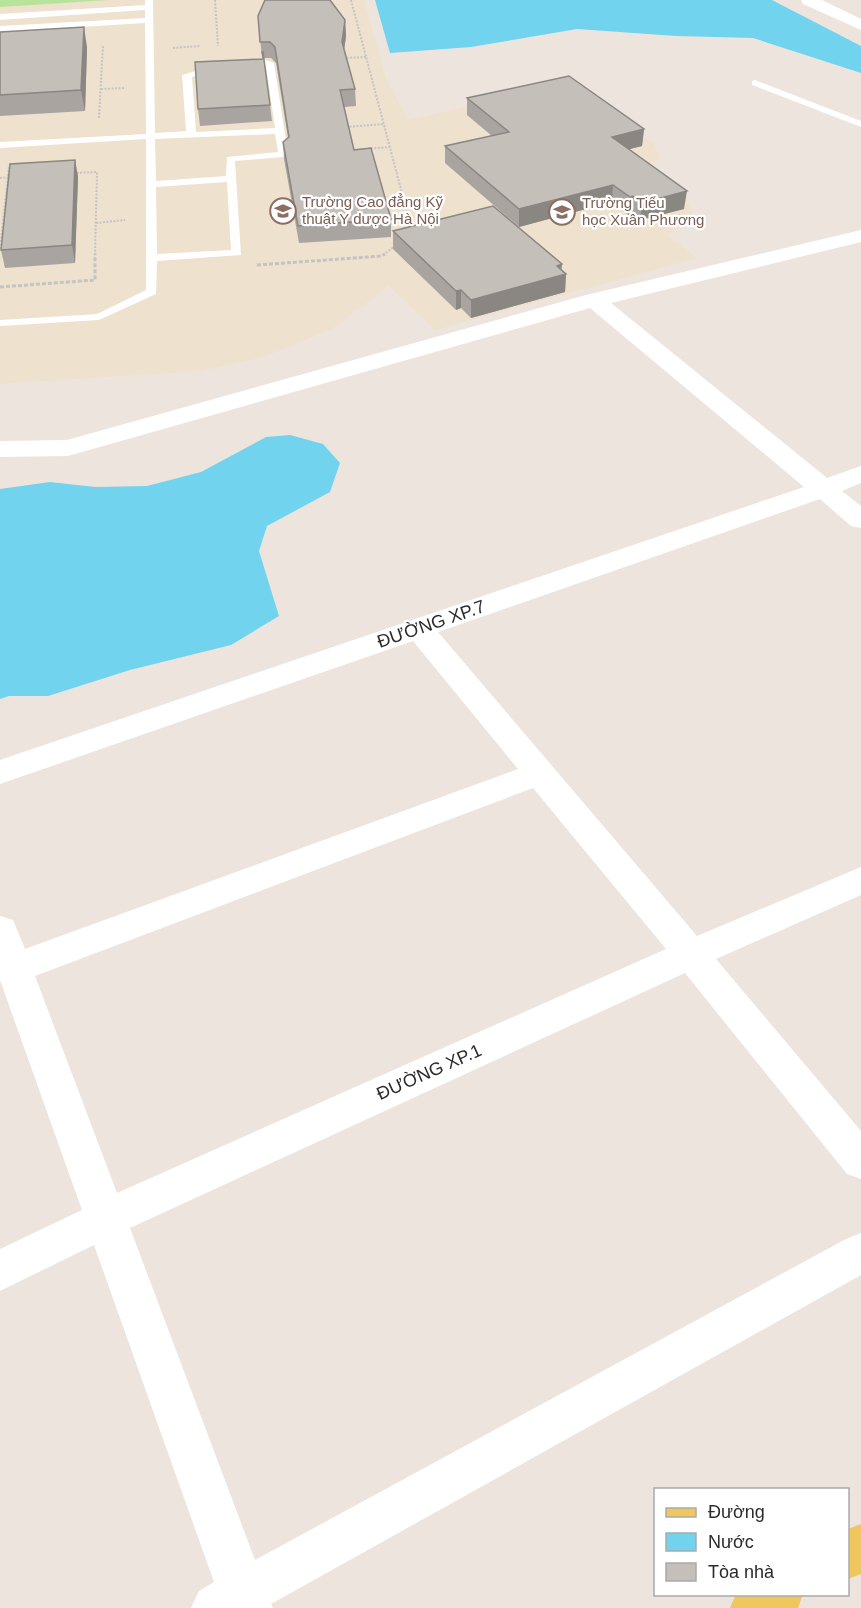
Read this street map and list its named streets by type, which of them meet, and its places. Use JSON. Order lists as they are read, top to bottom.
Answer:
{
  "streets": {
    "street": ["ĐƯỜNG XP.7", "ĐƯỜNG XP.1"]
  },
  "places": {
    "school or university": ["Trường Cao đẳng Kỹ thuật Y dược Hà Nội", "Trường Tiểu học Xuân Phương"]
  },
  "legend": ["Đường", "Nước", "Tòa nhà"]
}
